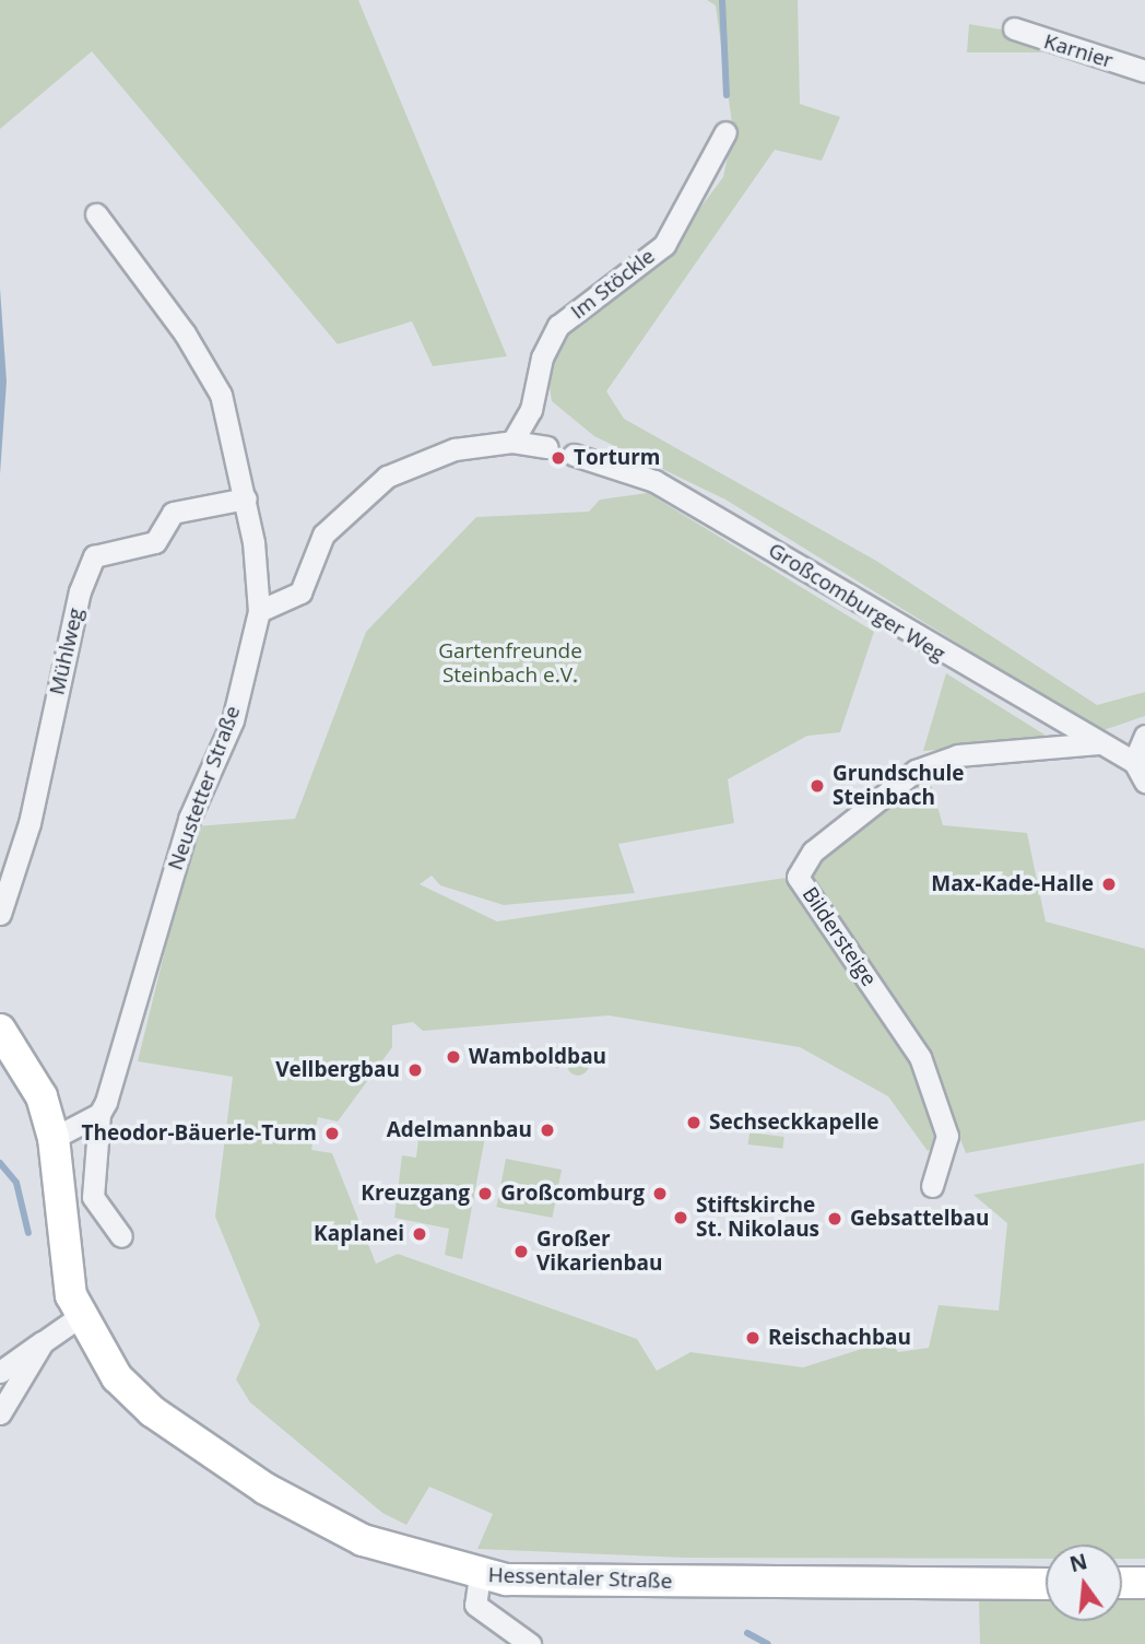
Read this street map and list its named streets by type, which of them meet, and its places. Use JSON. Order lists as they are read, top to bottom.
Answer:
{
  "streets": {
    "main road": ["Hessentaler Straße"],
    "street": [
      "Karnier",
      "Im Stöckle",
      "Großcomburger Weg",
      "Mühlweg",
      "Neustetter Straße",
      "Bildersteige"
    ]
  },
  "crossings": [
    ["Großcomburger Weg", "Bildersteige"],
    ["Mühlweg", "Neustetter Straße"]
  ],
  "parks": ["Gartenfreunde Steinbach e.V."],
  "places": [
    "Torturm",
    "Grundschule Steinbach",
    "Max-Kade-Halle",
    "Wamboldbau",
    "Vellbergbau",
    "Sechseckkapelle",
    "Adelmannbau",
    "Theodor-Bäuerle-Turm",
    "Kreuzgang",
    "Großcomburg",
    "Stiftskirche St. Nikolaus",
    "Gebsattelbau",
    "Kaplanei",
    "Großer Vikarienbau",
    "Reischachbau"
  ],
  "north": "top"
}
